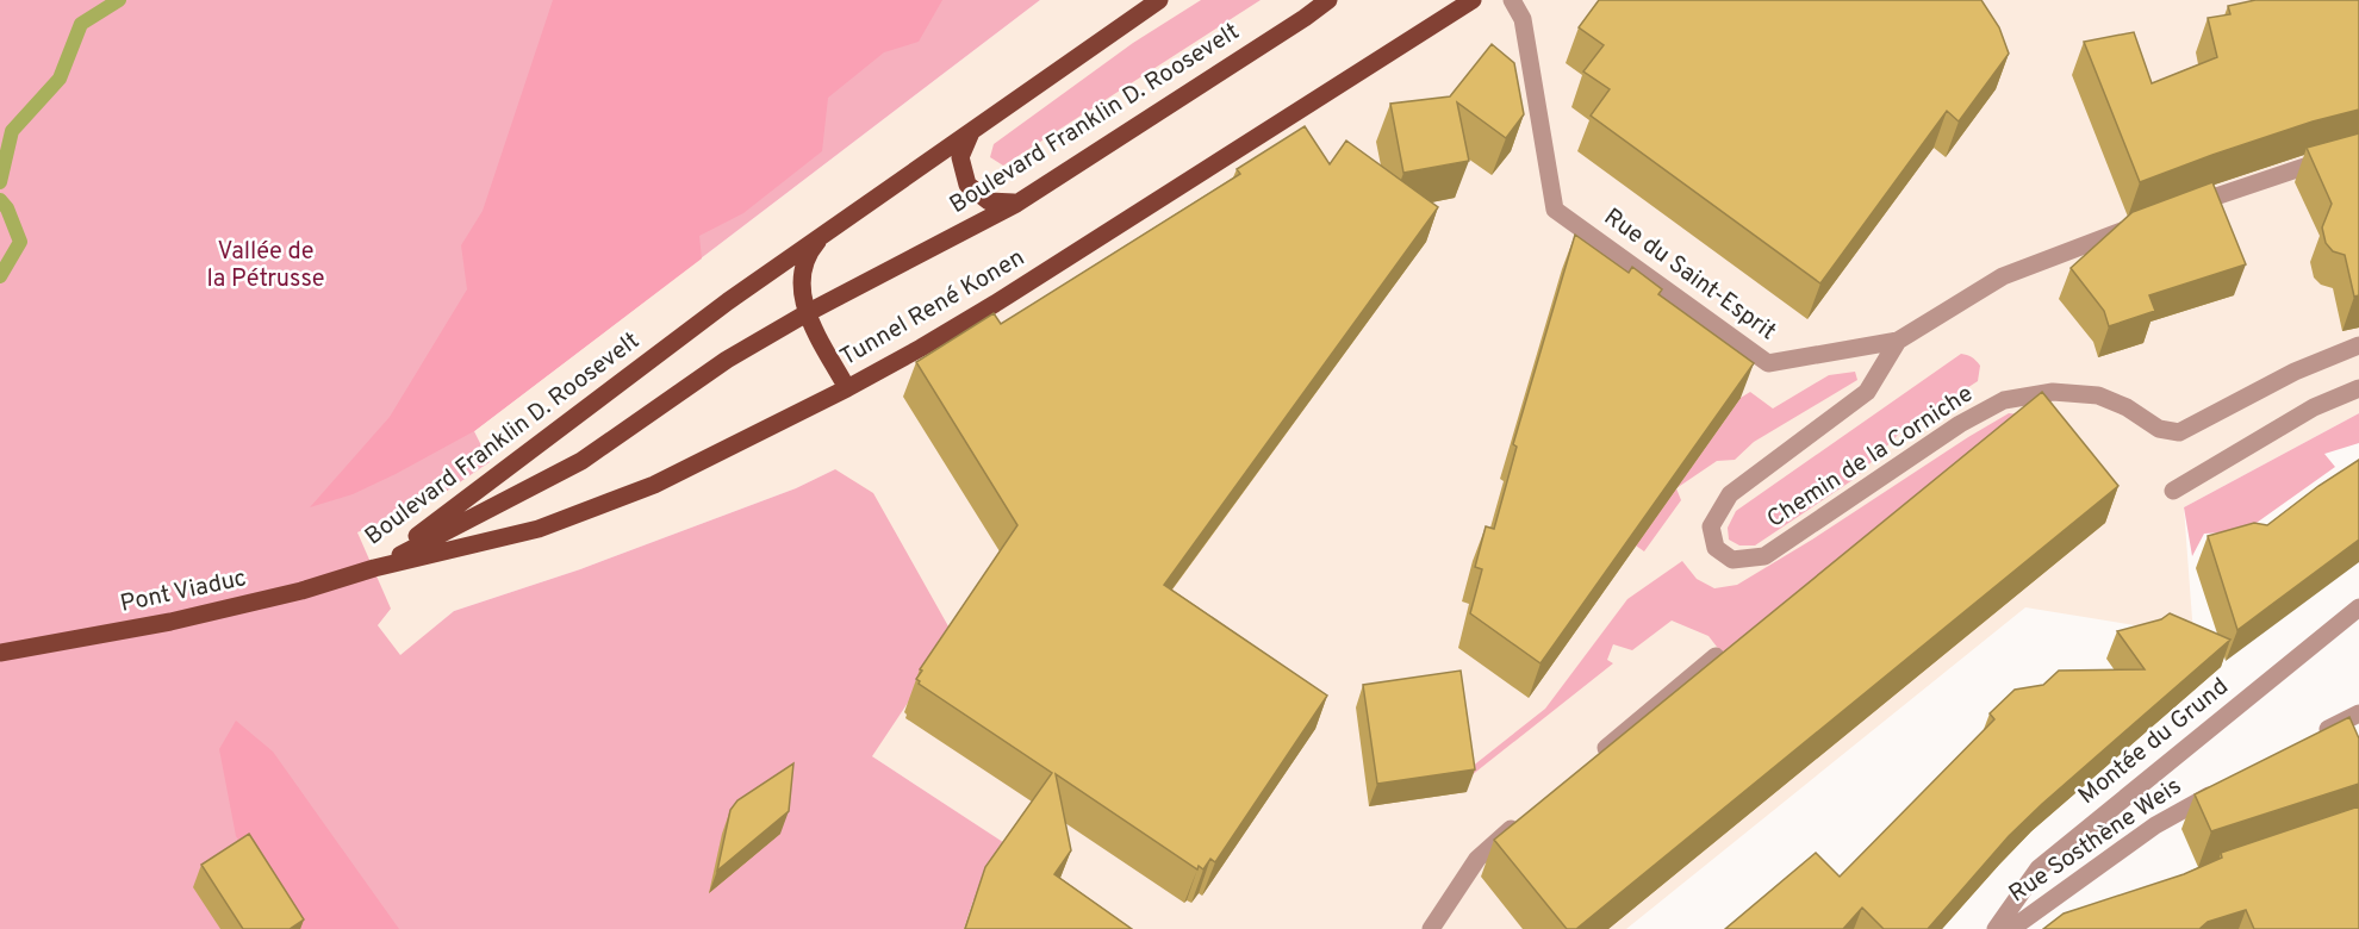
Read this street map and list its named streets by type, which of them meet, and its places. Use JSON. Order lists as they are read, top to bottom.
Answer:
{
  "streets": {
    "main road": ["Boulevard Franklin D. Roosevelt", "Tunnel René Konen", "Pont Viaduc"],
    "street": [
      "Rue du Saint-Esprit",
      "Chemin de la Corniche",
      "Montée du Grund",
      "Rue Sosthène Weis"
    ]
  },
  "crossings": [
    ["Boulevard Franklin D. Roosevelt", "Tunnel René Konen"],
    ["Boulevard Franklin D. Roosevelt", "Pont Viaduc"],
    ["Rue du Saint-Esprit", "Chemin de la Corniche"],
    ["Tunnel René Konen", "Pont Viaduc"]
  ],
  "parks": ["Vallée de la Pétrusse"]
}
